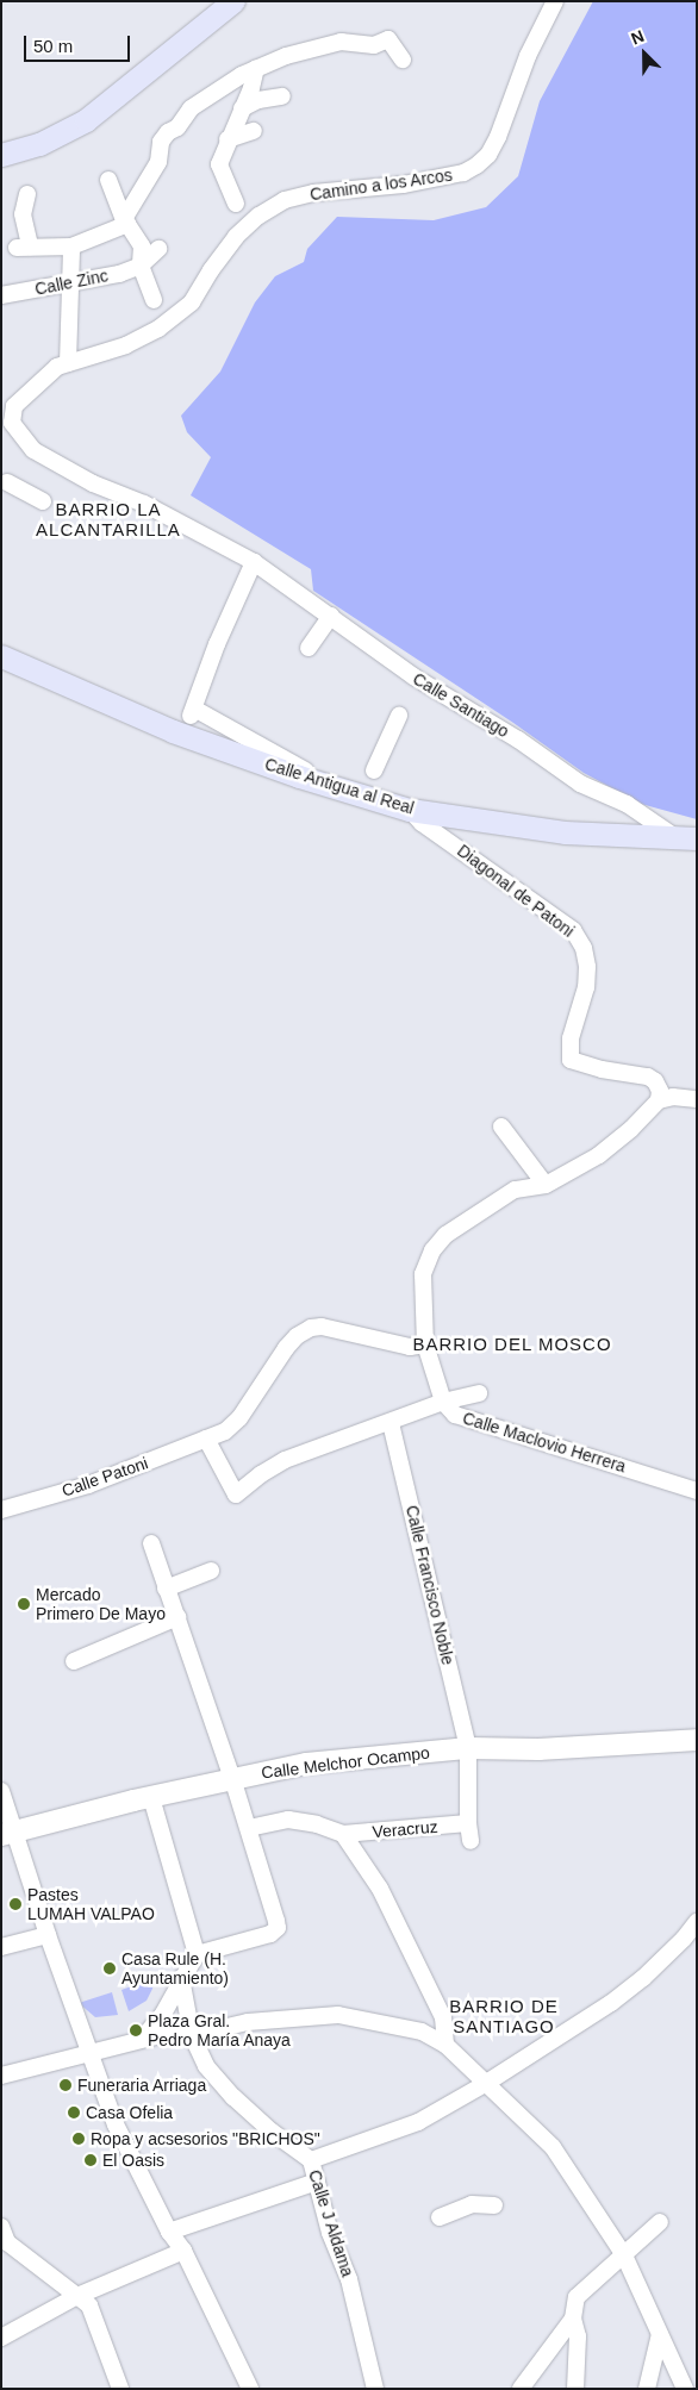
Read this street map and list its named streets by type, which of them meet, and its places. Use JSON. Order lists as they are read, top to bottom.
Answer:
{
  "streets": {
    "main road": ["Calle Antigua al Real"],
    "street": [
      "Camino a los Arcos",
      "Calle Zinc",
      "Calle Santiago",
      "Diagonal de Patoni",
      "Calle Maclovio Herrera",
      "Calle Patoni",
      "Calle Francisco Noble",
      "Calle Melchor Ocampo",
      "Veracruz",
      "Calle J Aldama"
    ]
  },
  "crossings": [
    ["Camino a los Arcos", "Calle Santiago"],
    ["Calle Santiago", "Calle Antigua al Real"],
    ["Calle Antigua al Real", "Diagonal de Patoni"],
    ["Calle Maclovio Herrera", "Calle Patoni"],
    ["Calle Maclovio Herrera", "Calle Francisco Noble"],
    ["Calle Francisco Noble", "Calle Melchor Ocampo"],
    ["Calle Francisco Noble", "Veracruz"]
  ],
  "districts": ["BARRIO LA ALCANTARILLA", "BARRIO DEL MOSCO", "BARRIO DE SANTIAGO"],
  "places": [
    "Mercado Primero De Mayo",
    "Pastes LUMAH VALPAO",
    "Casa Rule (H. Ayuntamiento)",
    "Plaza Gral. Pedro María Anaya",
    "Funeraria Arriaga",
    "Casa Ofelia",
    "Ropa y acsesorios \"BRICHOS\"",
    "El Oasis"
  ],
  "scale_bar": "50 m",
  "north": "top left"
}
